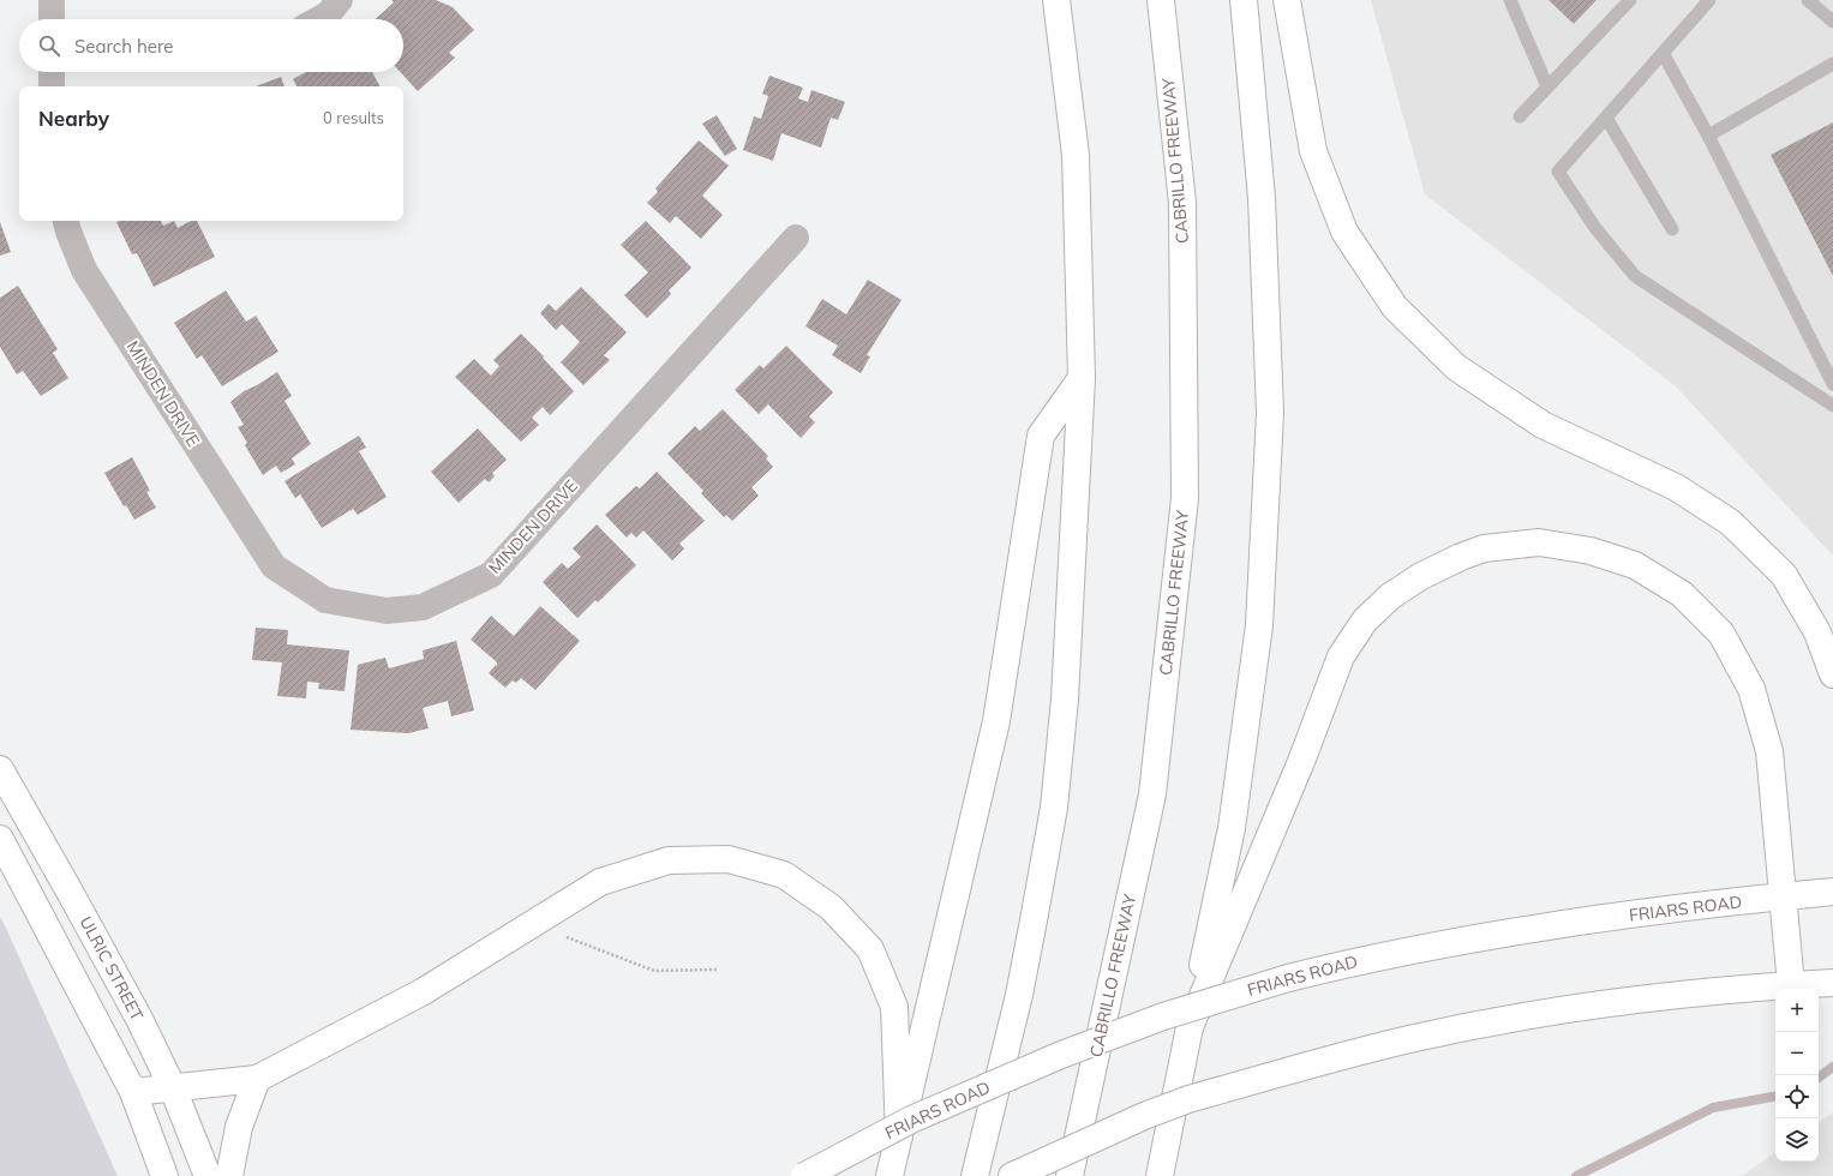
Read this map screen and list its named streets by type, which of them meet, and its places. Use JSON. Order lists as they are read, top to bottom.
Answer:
{
  "streets": {
    "main road": ["CABRILLO FREEWAY", "FRIARS ROAD", "ULRIC STREET"],
    "street": ["MINDEN DRIVE"]
  },
  "page": {
    "search": "Search here",
    "heading": ["Nearby", "0 results"],
    "map_buttons": ["+", "−"]
  }
}
